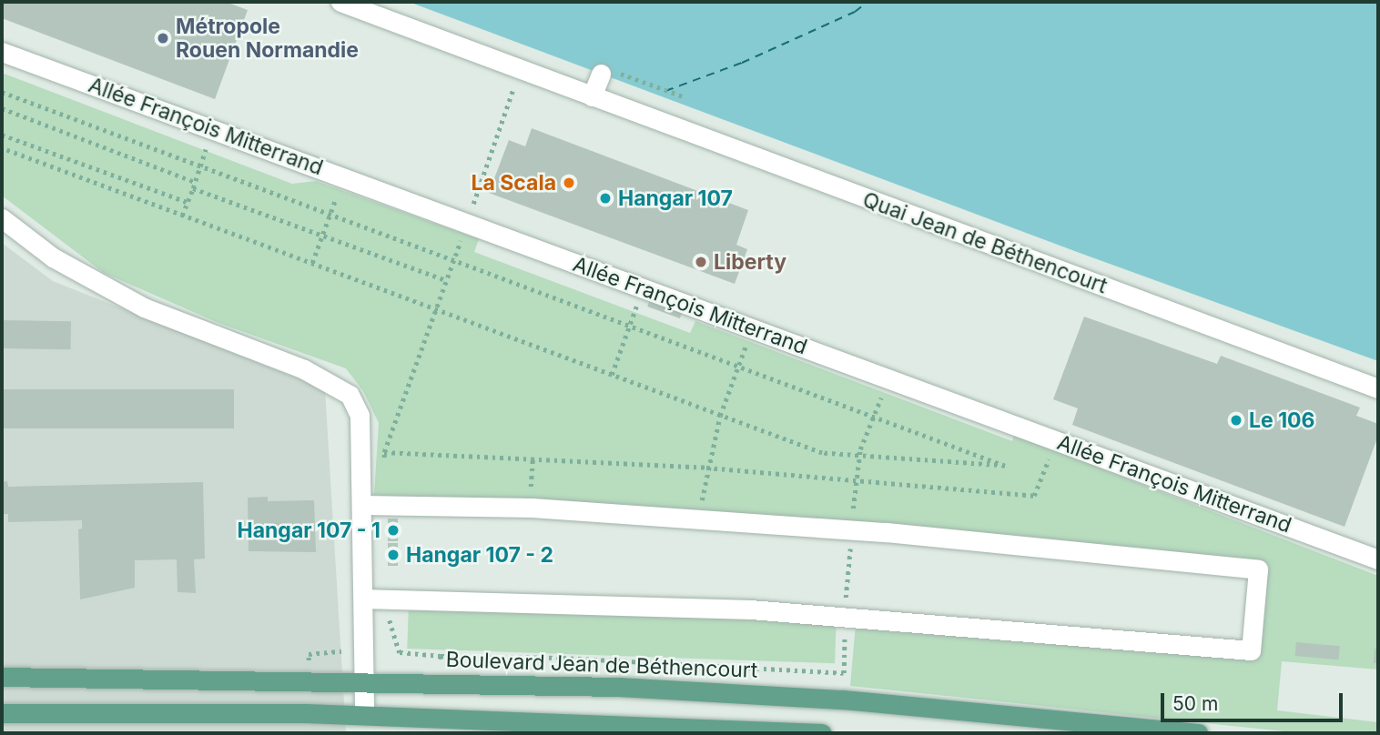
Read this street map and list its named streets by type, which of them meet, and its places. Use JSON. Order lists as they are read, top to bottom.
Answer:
{
  "streets": {
    "main road": ["Boulevard Jean de Béthencourt"],
    "street": ["Allée François Mitterrand", "Quai Jean de Béthencourt"]
  },
  "places": [
    "Métropole Rouen Normandie",
    "La Scala",
    "Hangar 107",
    "Liberty",
    "Le 106",
    "Hangar 107 - 1",
    "Hangar 107 - 2"
  ],
  "scale_bar": "50 m"
}
